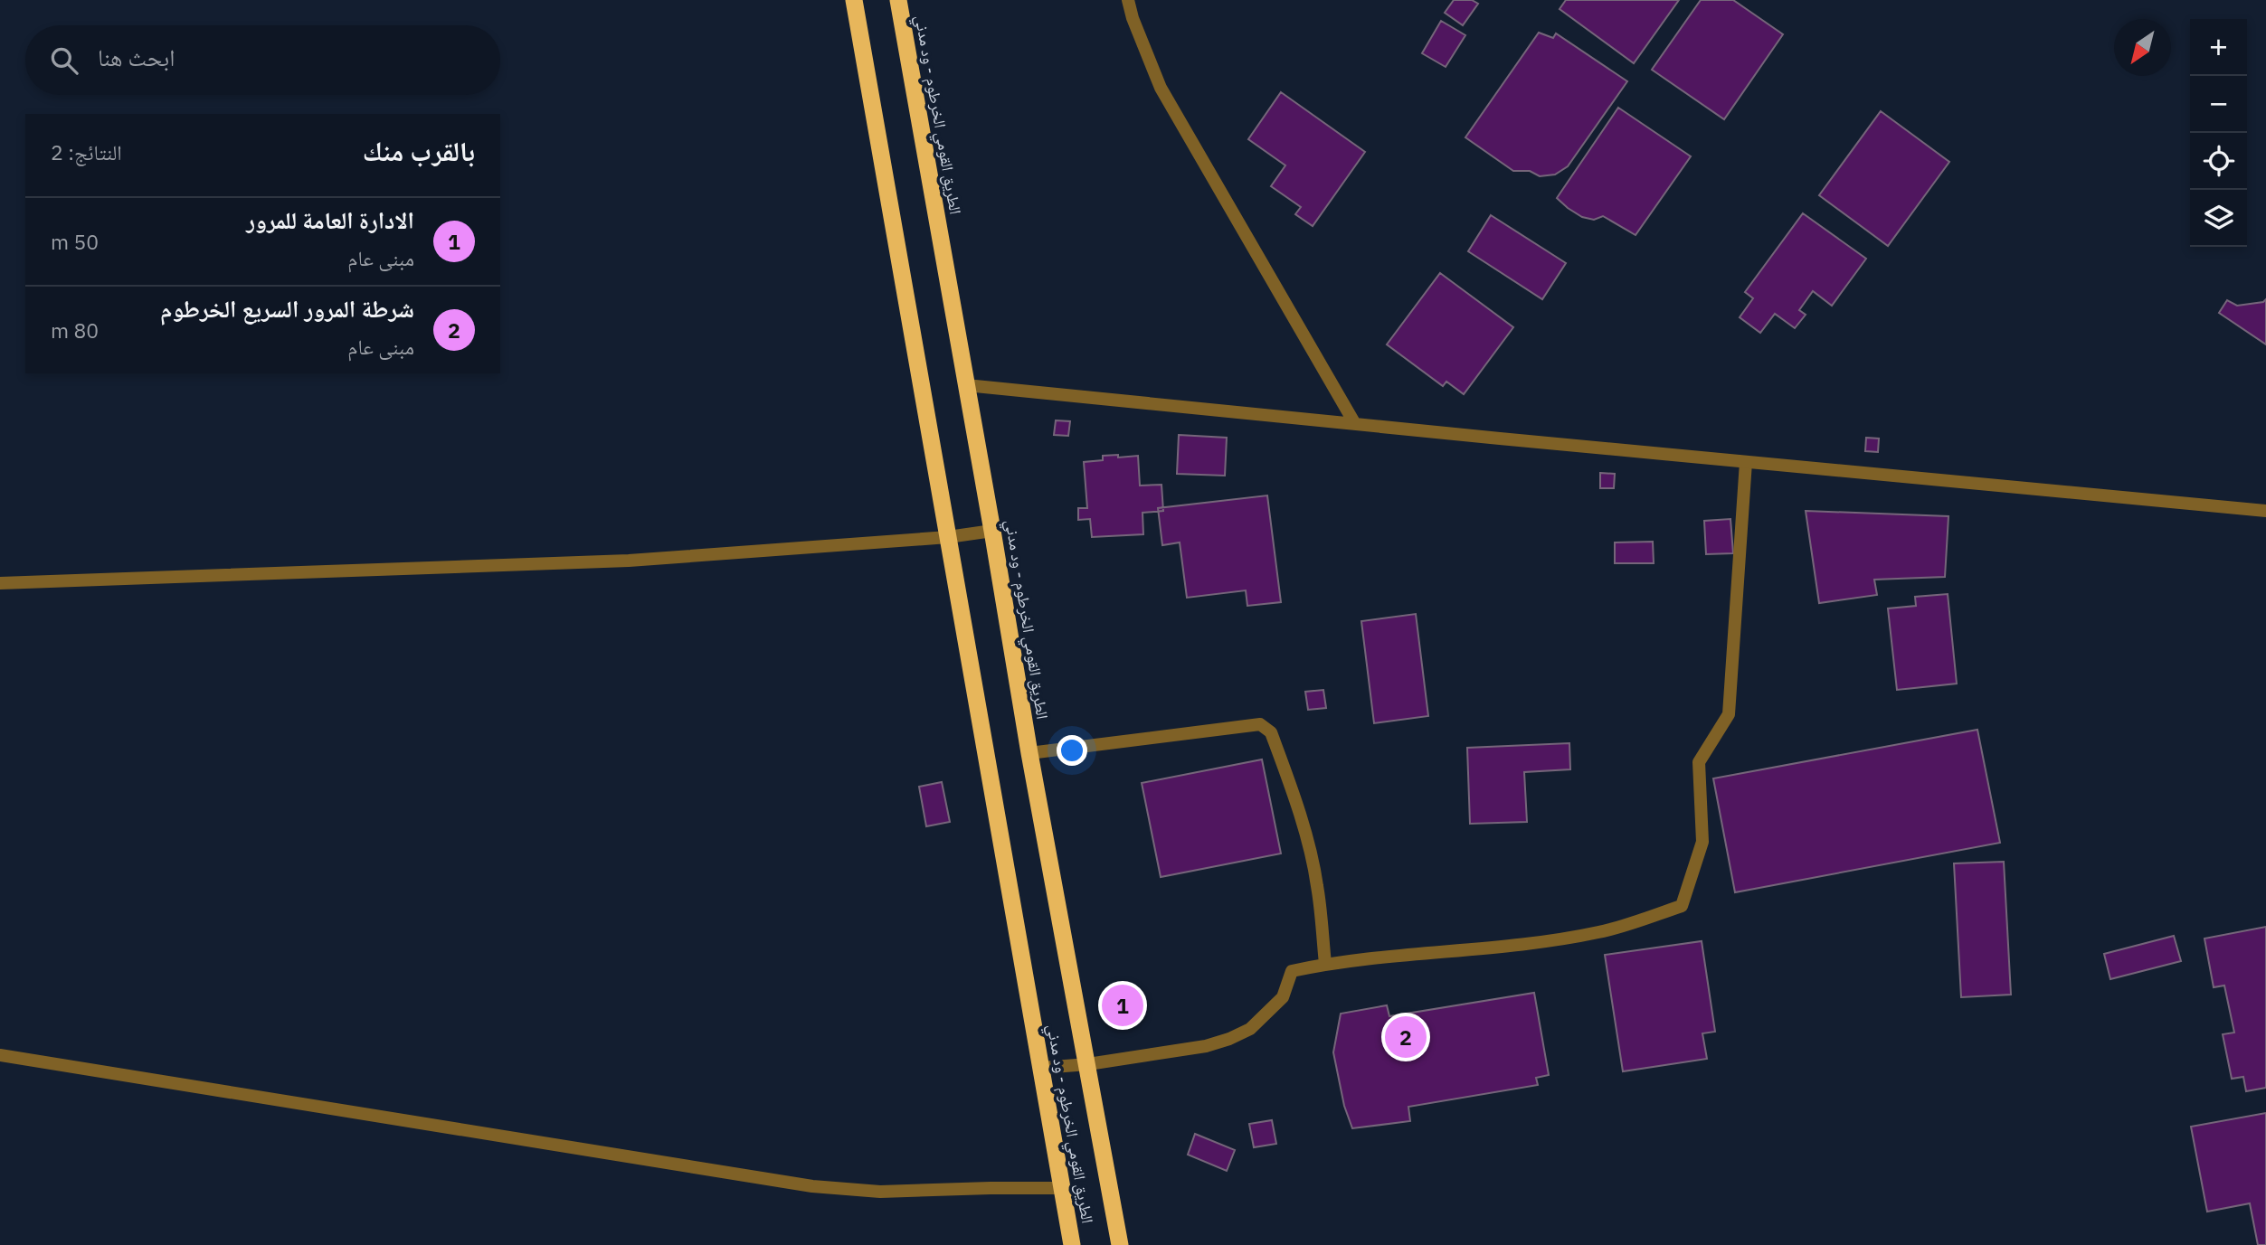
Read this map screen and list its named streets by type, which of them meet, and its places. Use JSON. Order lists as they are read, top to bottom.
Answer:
{
  "streets": {
    "highway": ["الطريق القومي الخرطوم - ود مدني"]
  },
  "north": "bottom left",
  "page": {
    "map_buttons": ["+", "−"],
    "search": "ابحث هنا",
    "heading": ["بالقرب منك", "النتائج: 2"],
    "list": [
      {
        "mark": "1",
        "name": "الادارة العامة للمرور",
        "note": "مبنى عام",
        "value": "50 m"
      },
      {
        "mark": "2",
        "name": "شرطة المرور السريع الخرطوم",
        "note": "مبنى عام",
        "value": "80 m"
      }
    ],
    "pins": ["1", "2"]
  }
}
